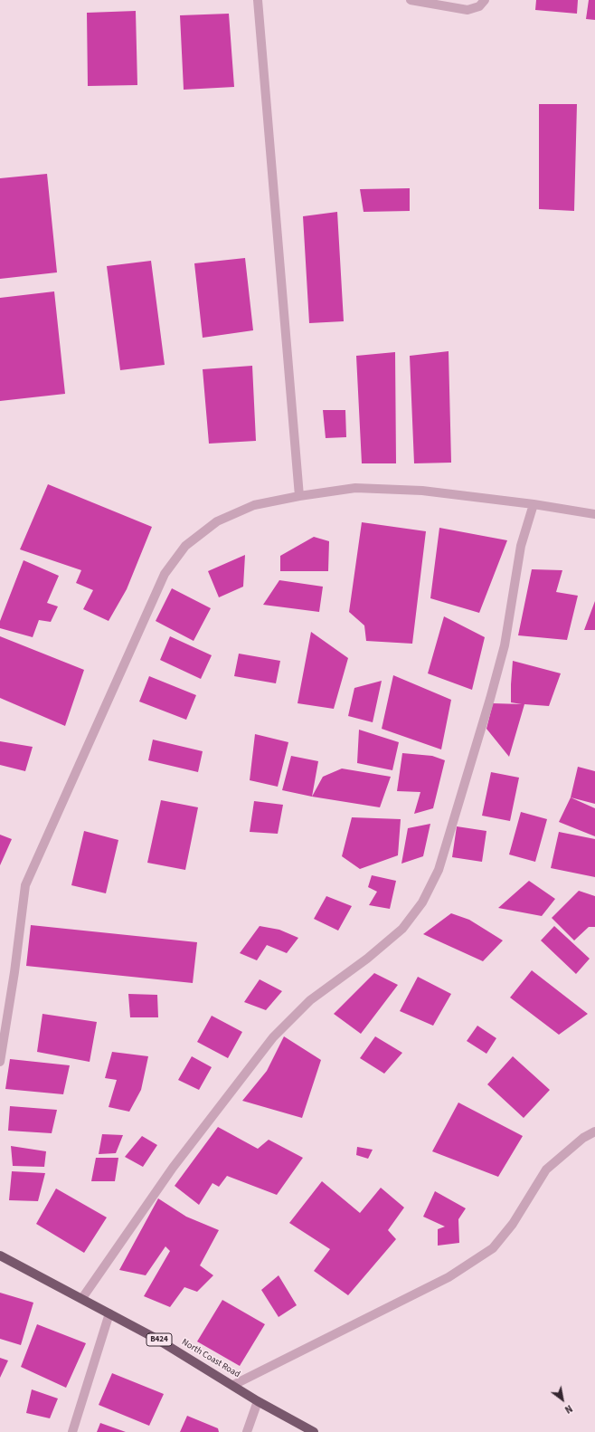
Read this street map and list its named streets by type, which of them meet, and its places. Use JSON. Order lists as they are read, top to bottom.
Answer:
{
  "streets": {
    "main road": ["B424", "North Coast Road"]
  },
  "north": "bottom right"
}
